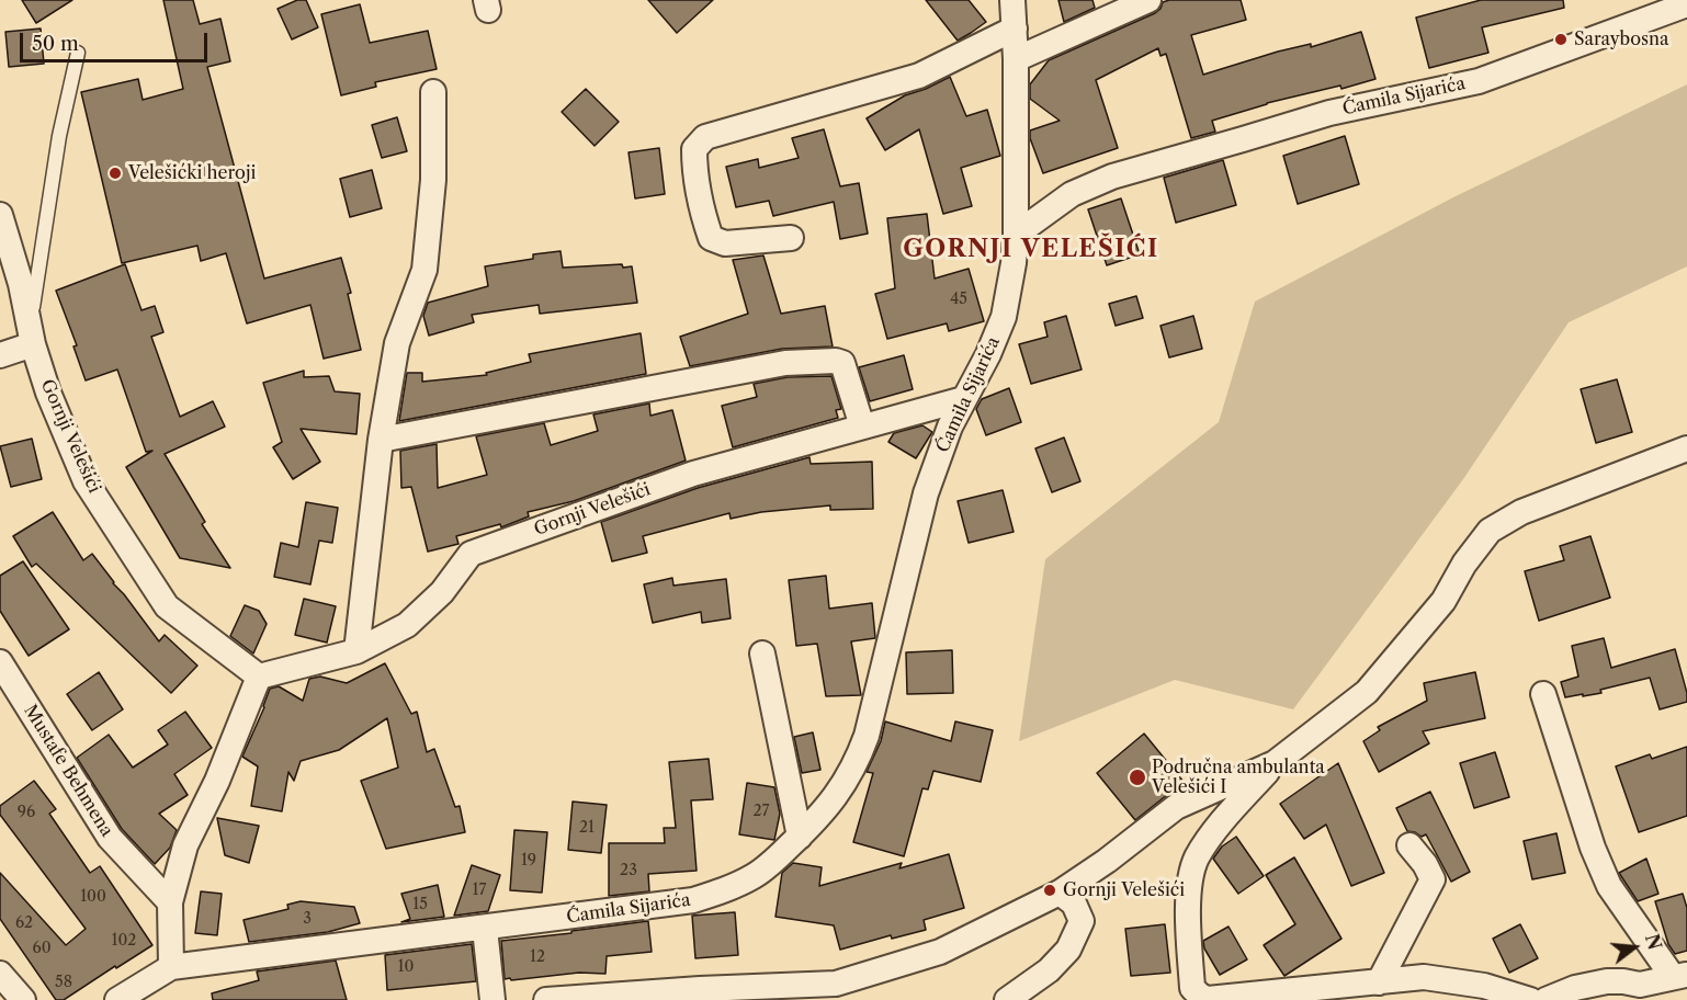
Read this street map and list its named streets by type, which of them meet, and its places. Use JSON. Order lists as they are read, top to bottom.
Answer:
{
  "streets": {
    "street": ["Ćamila Sijarića", "Gornji Velešići", "Mustafe Behmena"]
  },
  "crossings": [
    ["Ćamila Sijarića", "Gornji Velešići"]
  ],
  "districts": ["GORNJI VELEŠIĆI"],
  "places": [
    "Saraybosna",
    "Velešićki heroji",
    "Područna ambulanta Velešići I",
    "Gornji Velešići"
  ],
  "house_numbers": [
    "45",
    "27",
    "96",
    "21",
    "19",
    "23",
    "17",
    "100",
    "15",
    "3",
    "62",
    "102",
    "60",
    "12",
    "10",
    "58"
  ],
  "scale_bar": "50 m",
  "north": "right"
}
